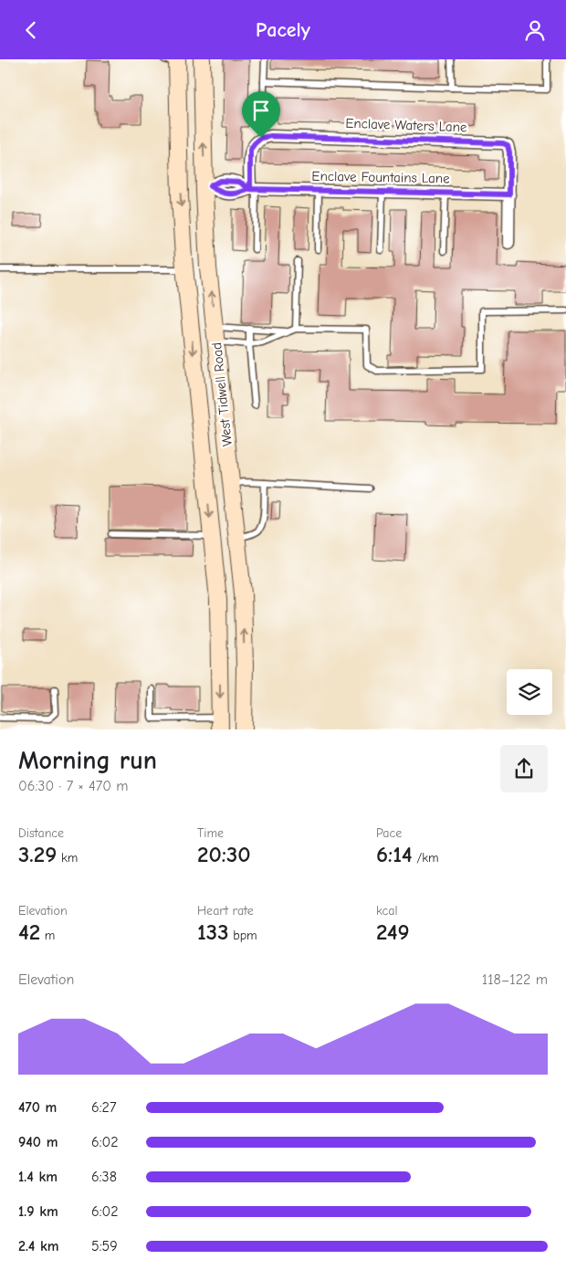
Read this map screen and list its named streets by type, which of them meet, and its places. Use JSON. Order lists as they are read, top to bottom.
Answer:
{
  "streets": {
    "main road": ["West Tidwell Road"],
    "street": ["Enclave Waters Lane", "Enclave Fountains Lane"]
  },
  "crossings": [
    ["Enclave Waters Lane", "Enclave Fountains Lane"]
  ],
  "page": {
    "header": "Pacely",
    "heading": ["Morning run", "06:30 · 7 × 470 m"],
    "stats": [
      ["Distance", "3.29 km"],
      ["Time", "20:30"],
      ["Pace", "6:14 /km"],
      ["Elevation", "42 m"],
      ["Heart rate", "133 bpm"],
      ["kcal", "249"]
    ],
    "chart": ["Elevation", "118–122 m"],
    "list": [
      {
        "name": "470 m",
        "note": "6:27"
      },
      {
        "name": "940 m",
        "note": "6:02"
      },
      {
        "name": "1.4 km",
        "note": "6:38"
      },
      {
        "name": "1.9 km",
        "note": "6:02"
      },
      {
        "name": "2.4 km",
        "note": "5:59"
      }
    ]
  }
}
